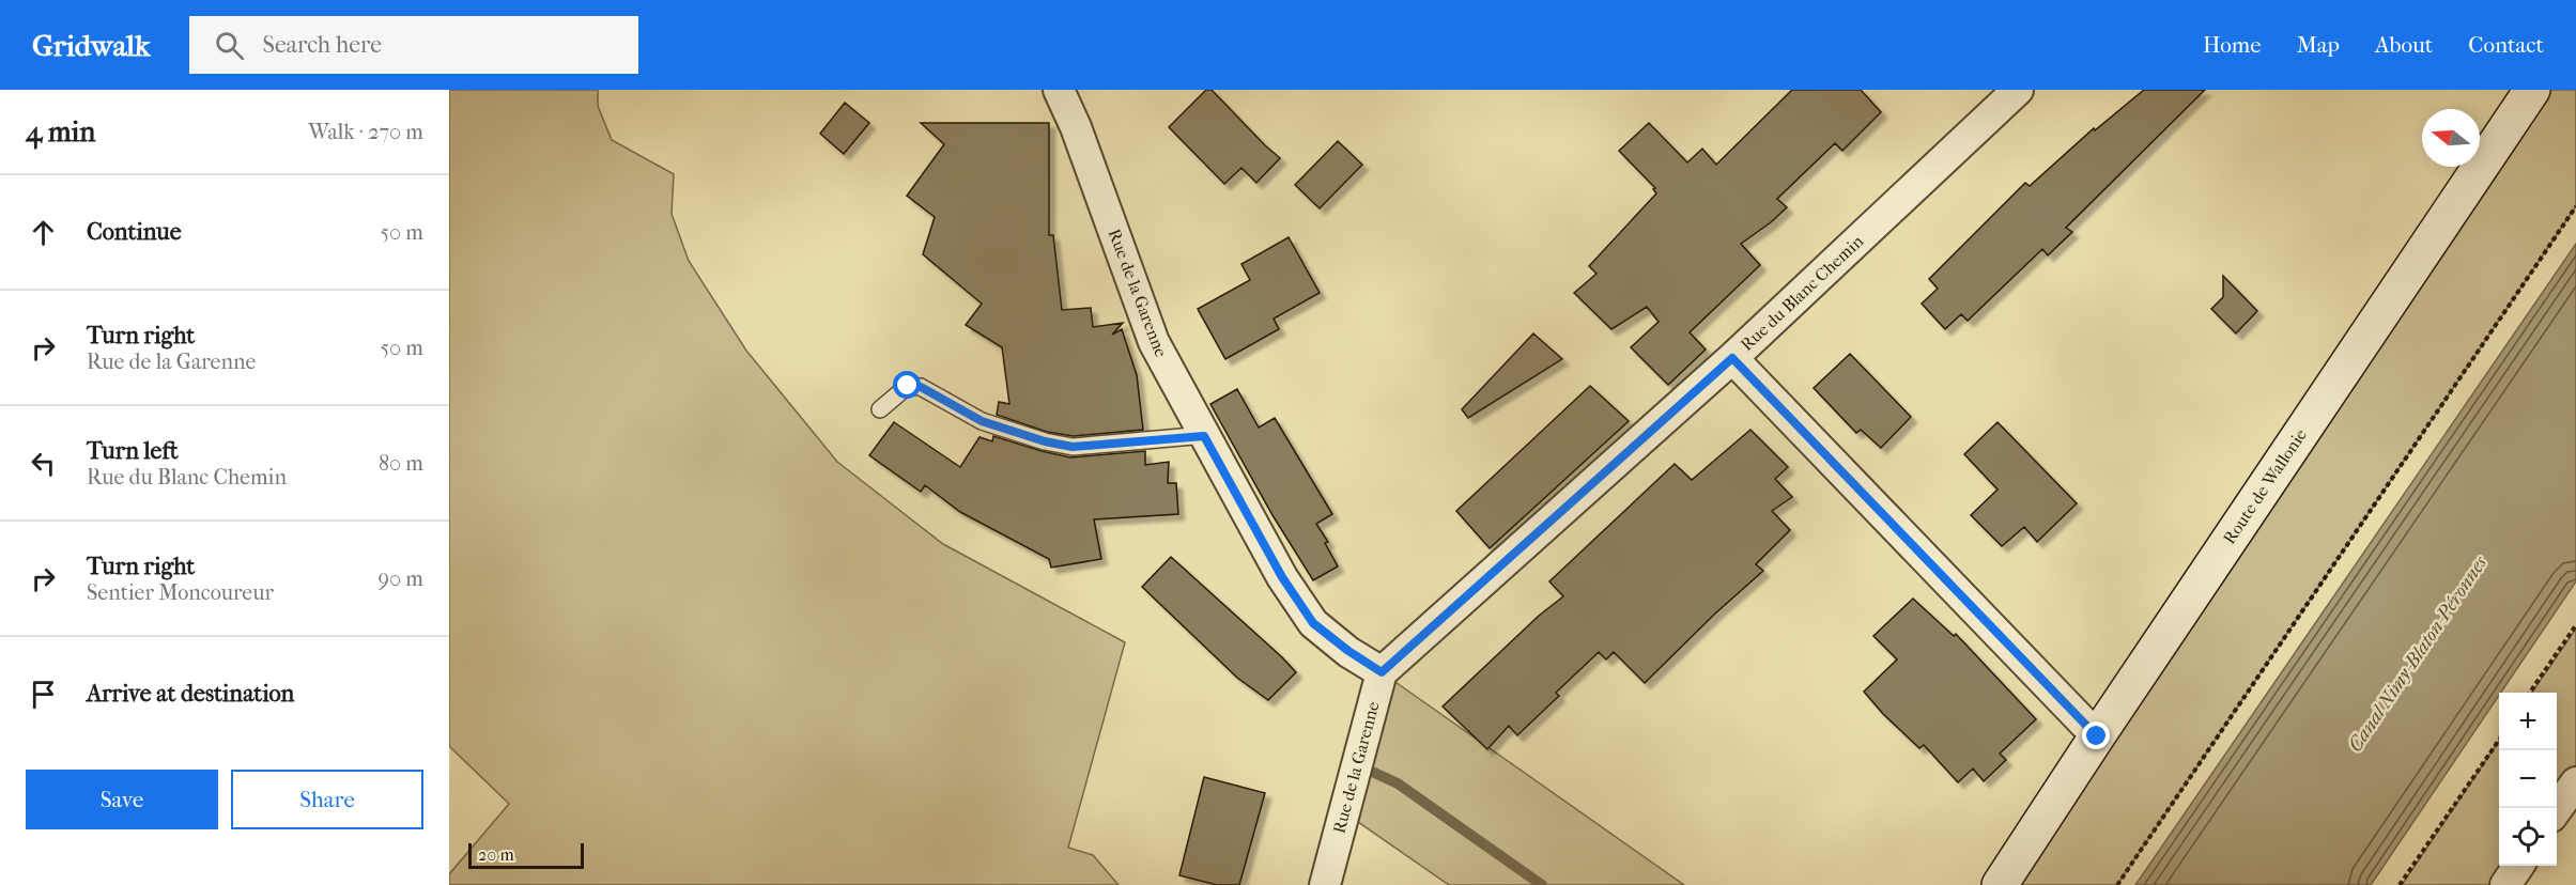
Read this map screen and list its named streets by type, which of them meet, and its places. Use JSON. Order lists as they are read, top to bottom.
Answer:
{
  "streets": {
    "main road": ["Route de Wallonie"],
    "street": ["Rue de la Garenne", "Rue du Blanc Chemin"]
  },
  "crossings": [
    ["Rue de la Garenne", "Rue du Blanc Chemin"]
  ],
  "water": ["Canal Nimy-Blaton-Péronnes"],
  "scale_bar": "20 m",
  "north": "left",
  "page": {
    "header": "Gridwalk",
    "search": "Search here",
    "nav": [
      "Home",
      "Map",
      "About",
      "Contact"
    ],
    "heading": ["4 min", "Walk · 270 m"],
    "list": [
      ["Continue", "50 m"],
      ["Turn right", "Rue de la Garenne", "50 m"],
      ["Turn left", "Rue du Blanc Chemin", "80 m"],
      ["Turn right", "Sentier Moncoureur", "90 m"],
      "Arrive at destination"
    ],
    "map_buttons": ["+", "−"],
    "buttons": ["Save", "Share"],
    "scale": "20 m"
  }
}
